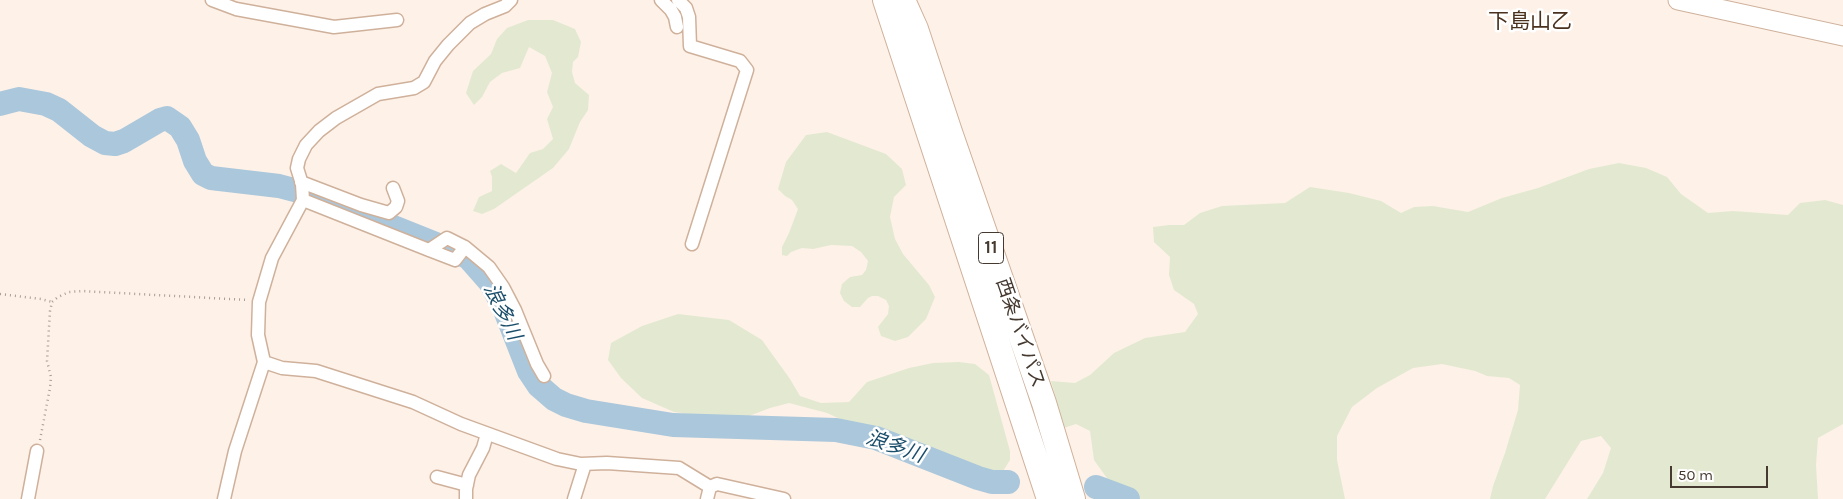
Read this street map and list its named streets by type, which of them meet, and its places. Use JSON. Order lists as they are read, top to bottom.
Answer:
{
  "streets": {
    "highway": ["11", "西条バイパス"]
  },
  "districts": ["下島山乙"],
  "water": ["浪多川"],
  "scale_bar": "50 m"
}
